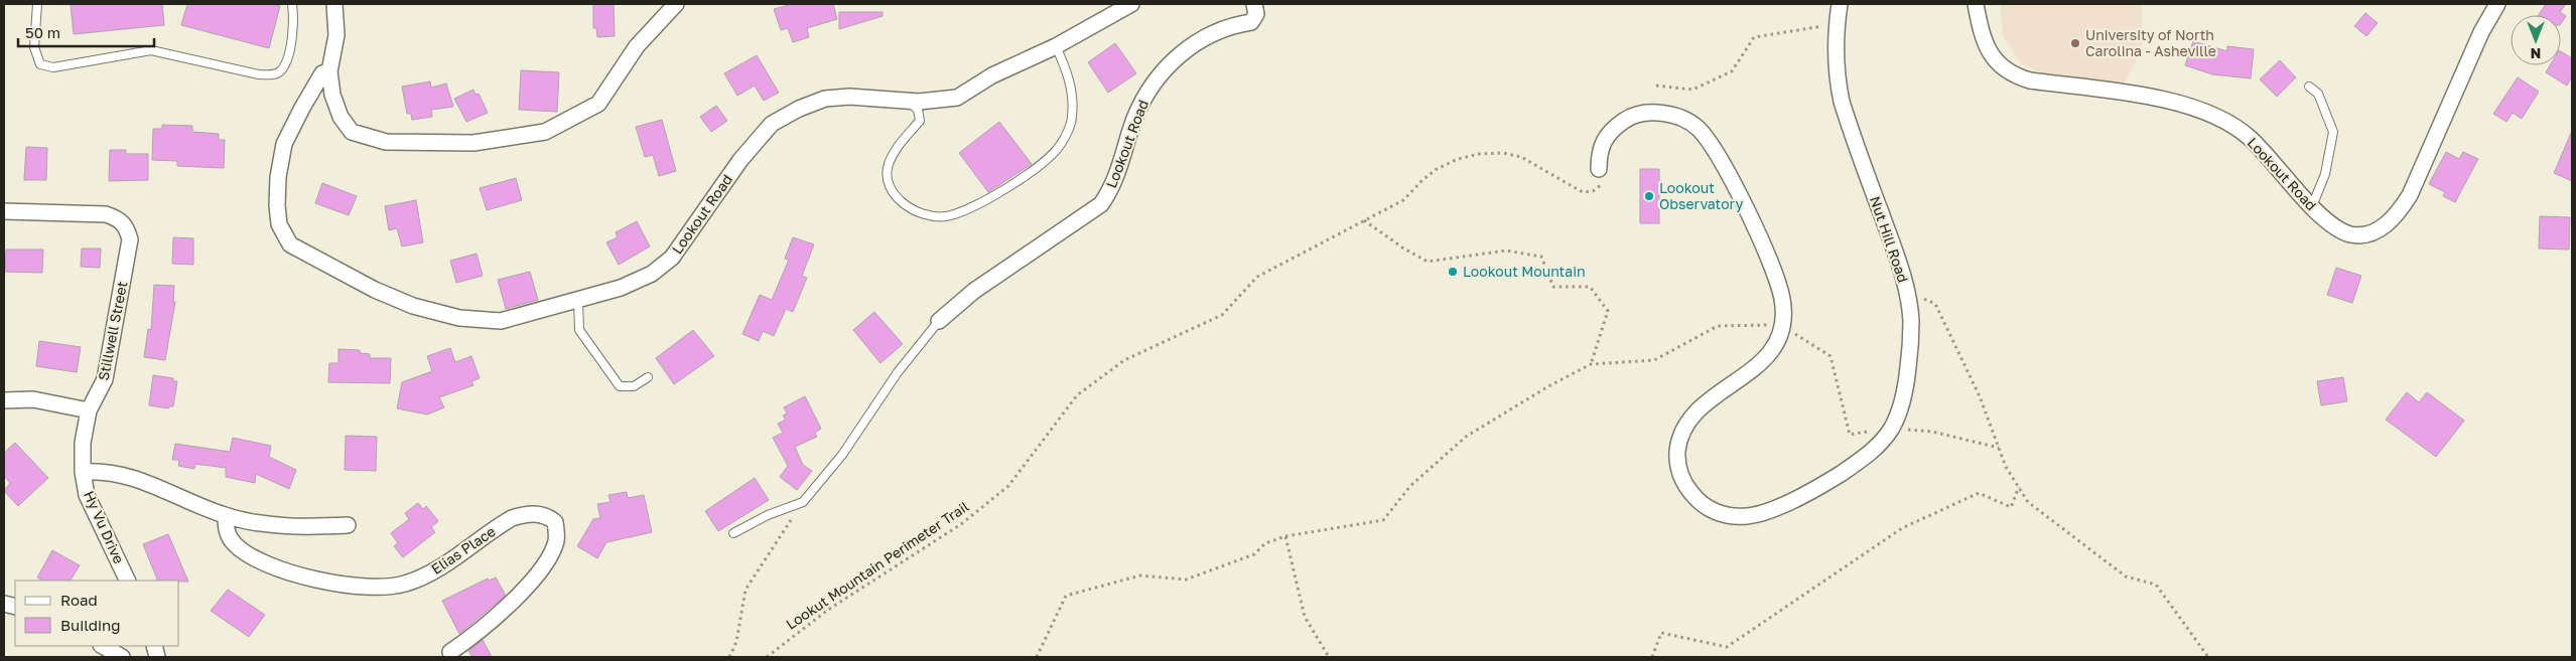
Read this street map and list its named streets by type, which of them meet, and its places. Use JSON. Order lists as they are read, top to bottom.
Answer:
{
  "streets": {
    "street": [
      "Lookout Road",
      "Nut Hill Road",
      "Stillwell Street",
      "Hy Vu Drive",
      "Elias Place"
    ],
    "path": ["Lookut Mountain Perimeter Trail"]
  },
  "crossings": [
    ["Nut Hill Road", "Lookut Mountain Perimeter Trail"],
    ["Stillwell Street", "Hy Vu Drive"]
  ],
  "places": ["University of North Carolina - Asheville", "Lookout Observatory", "Lookout Mountain"],
  "legend": ["Road", "Building"],
  "scale_bar": "50 m",
  "north": "bottom"
}
